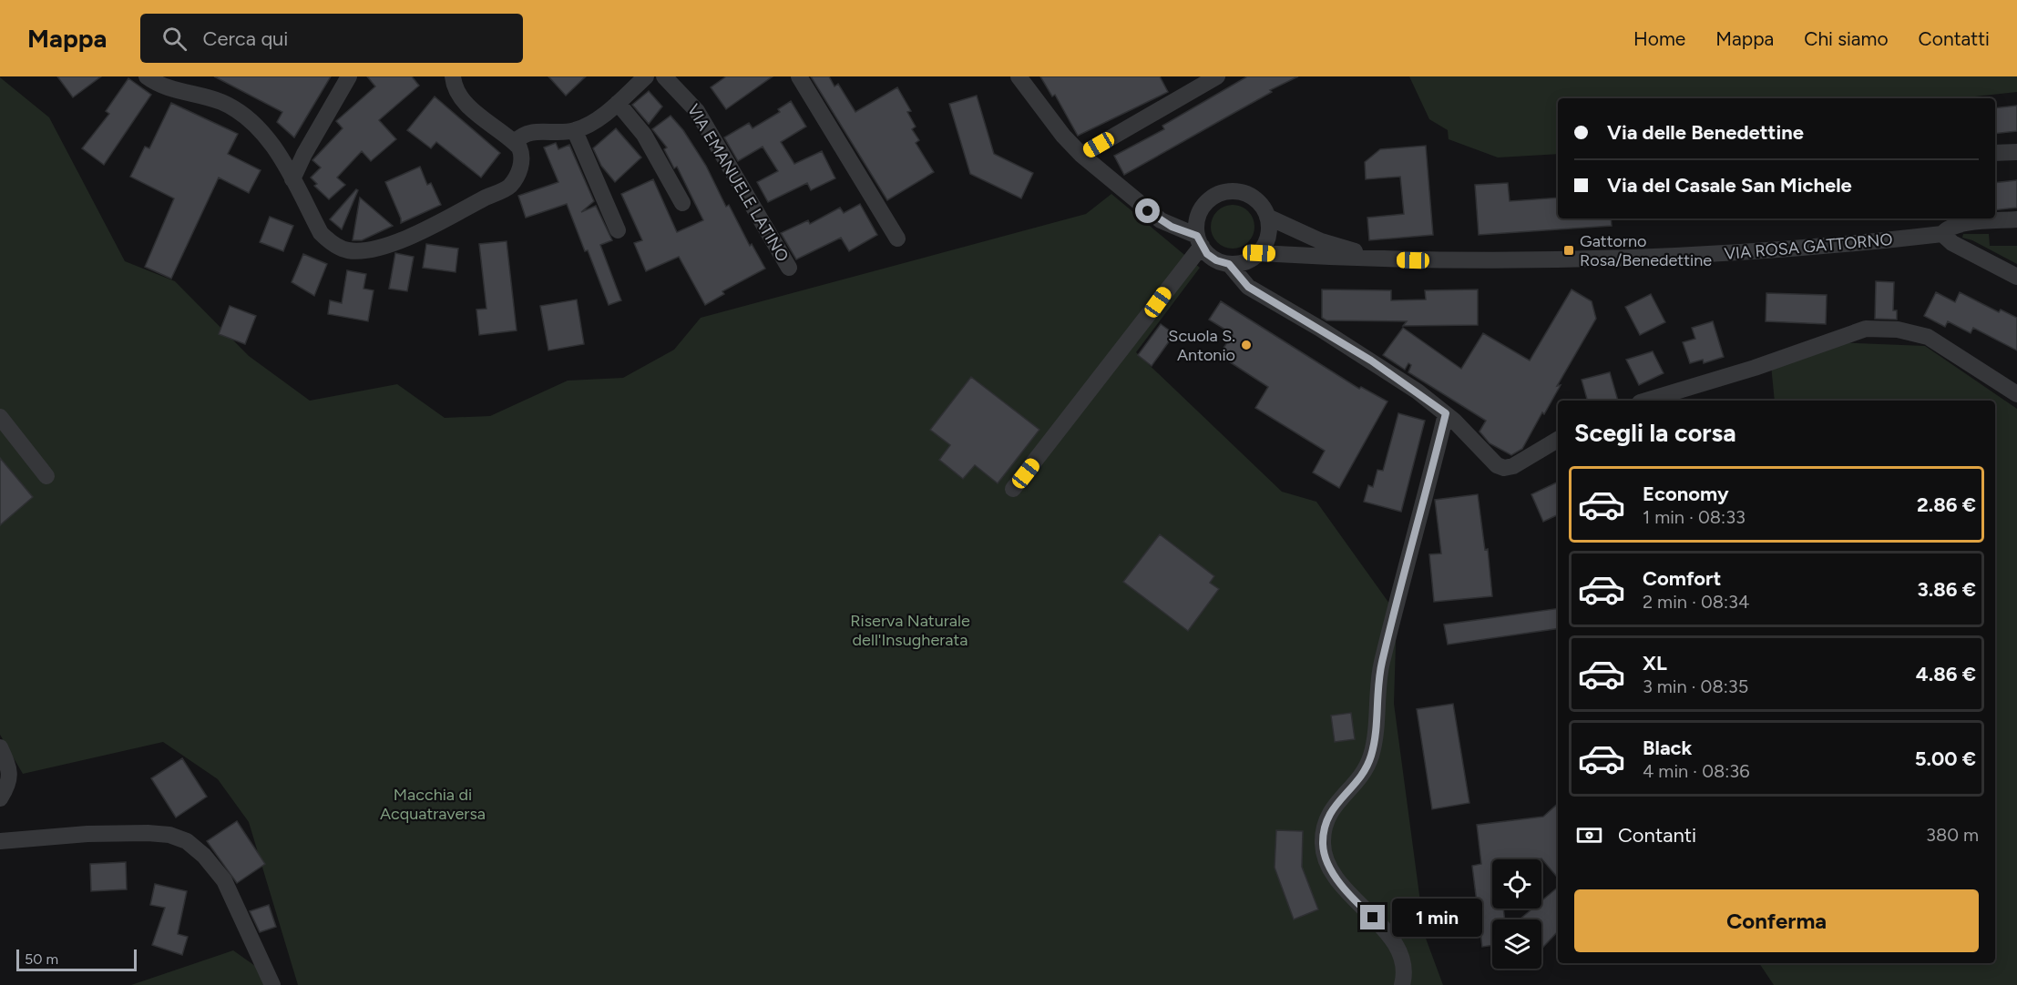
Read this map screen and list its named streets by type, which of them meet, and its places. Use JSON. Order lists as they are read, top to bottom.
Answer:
{
  "streets": {
    "street": ["VIA EMANUELE LATINO", "VIA ROSA GATTORNO"]
  },
  "parks": ["Riserva Naturale dell'Insugherata", "Macchia di Acquatraversa"],
  "places": {
    "transit": ["Gattorno Rosa/Benedettine"],
    "other": ["Scuola S. Antonio"]
  },
  "scale_bar": "50 m",
  "page": {
    "header": "Mappa",
    "search": "Cerca qui",
    "nav": [
      "Home",
      "Mappa",
      "Chi siamo",
      "Contatti"
    ],
    "banner": ["Via delle Benedettine", "Via del Casale San Michele"],
    "heading": "Scegli la corsa",
    "list": [
      {
        "name": "Economy",
        "note": "1 min · 08:33",
        "value": "2.86 €"
      },
      {
        "name": "Comfort",
        "note": "2 min · 08:34",
        "value": "3.86 €"
      },
      {
        "name": "XL",
        "note": "3 min · 08:35",
        "value": "4.86 €"
      },
      {
        "name": "Black",
        "note": "4 min · 08:36",
        "value": "5.00 €"
      }
    ],
    "pay": ["Contanti", "380 m"],
    "buttons": "Conferma",
    "bubble": "1 min",
    "scale": "50 m"
  }
}
